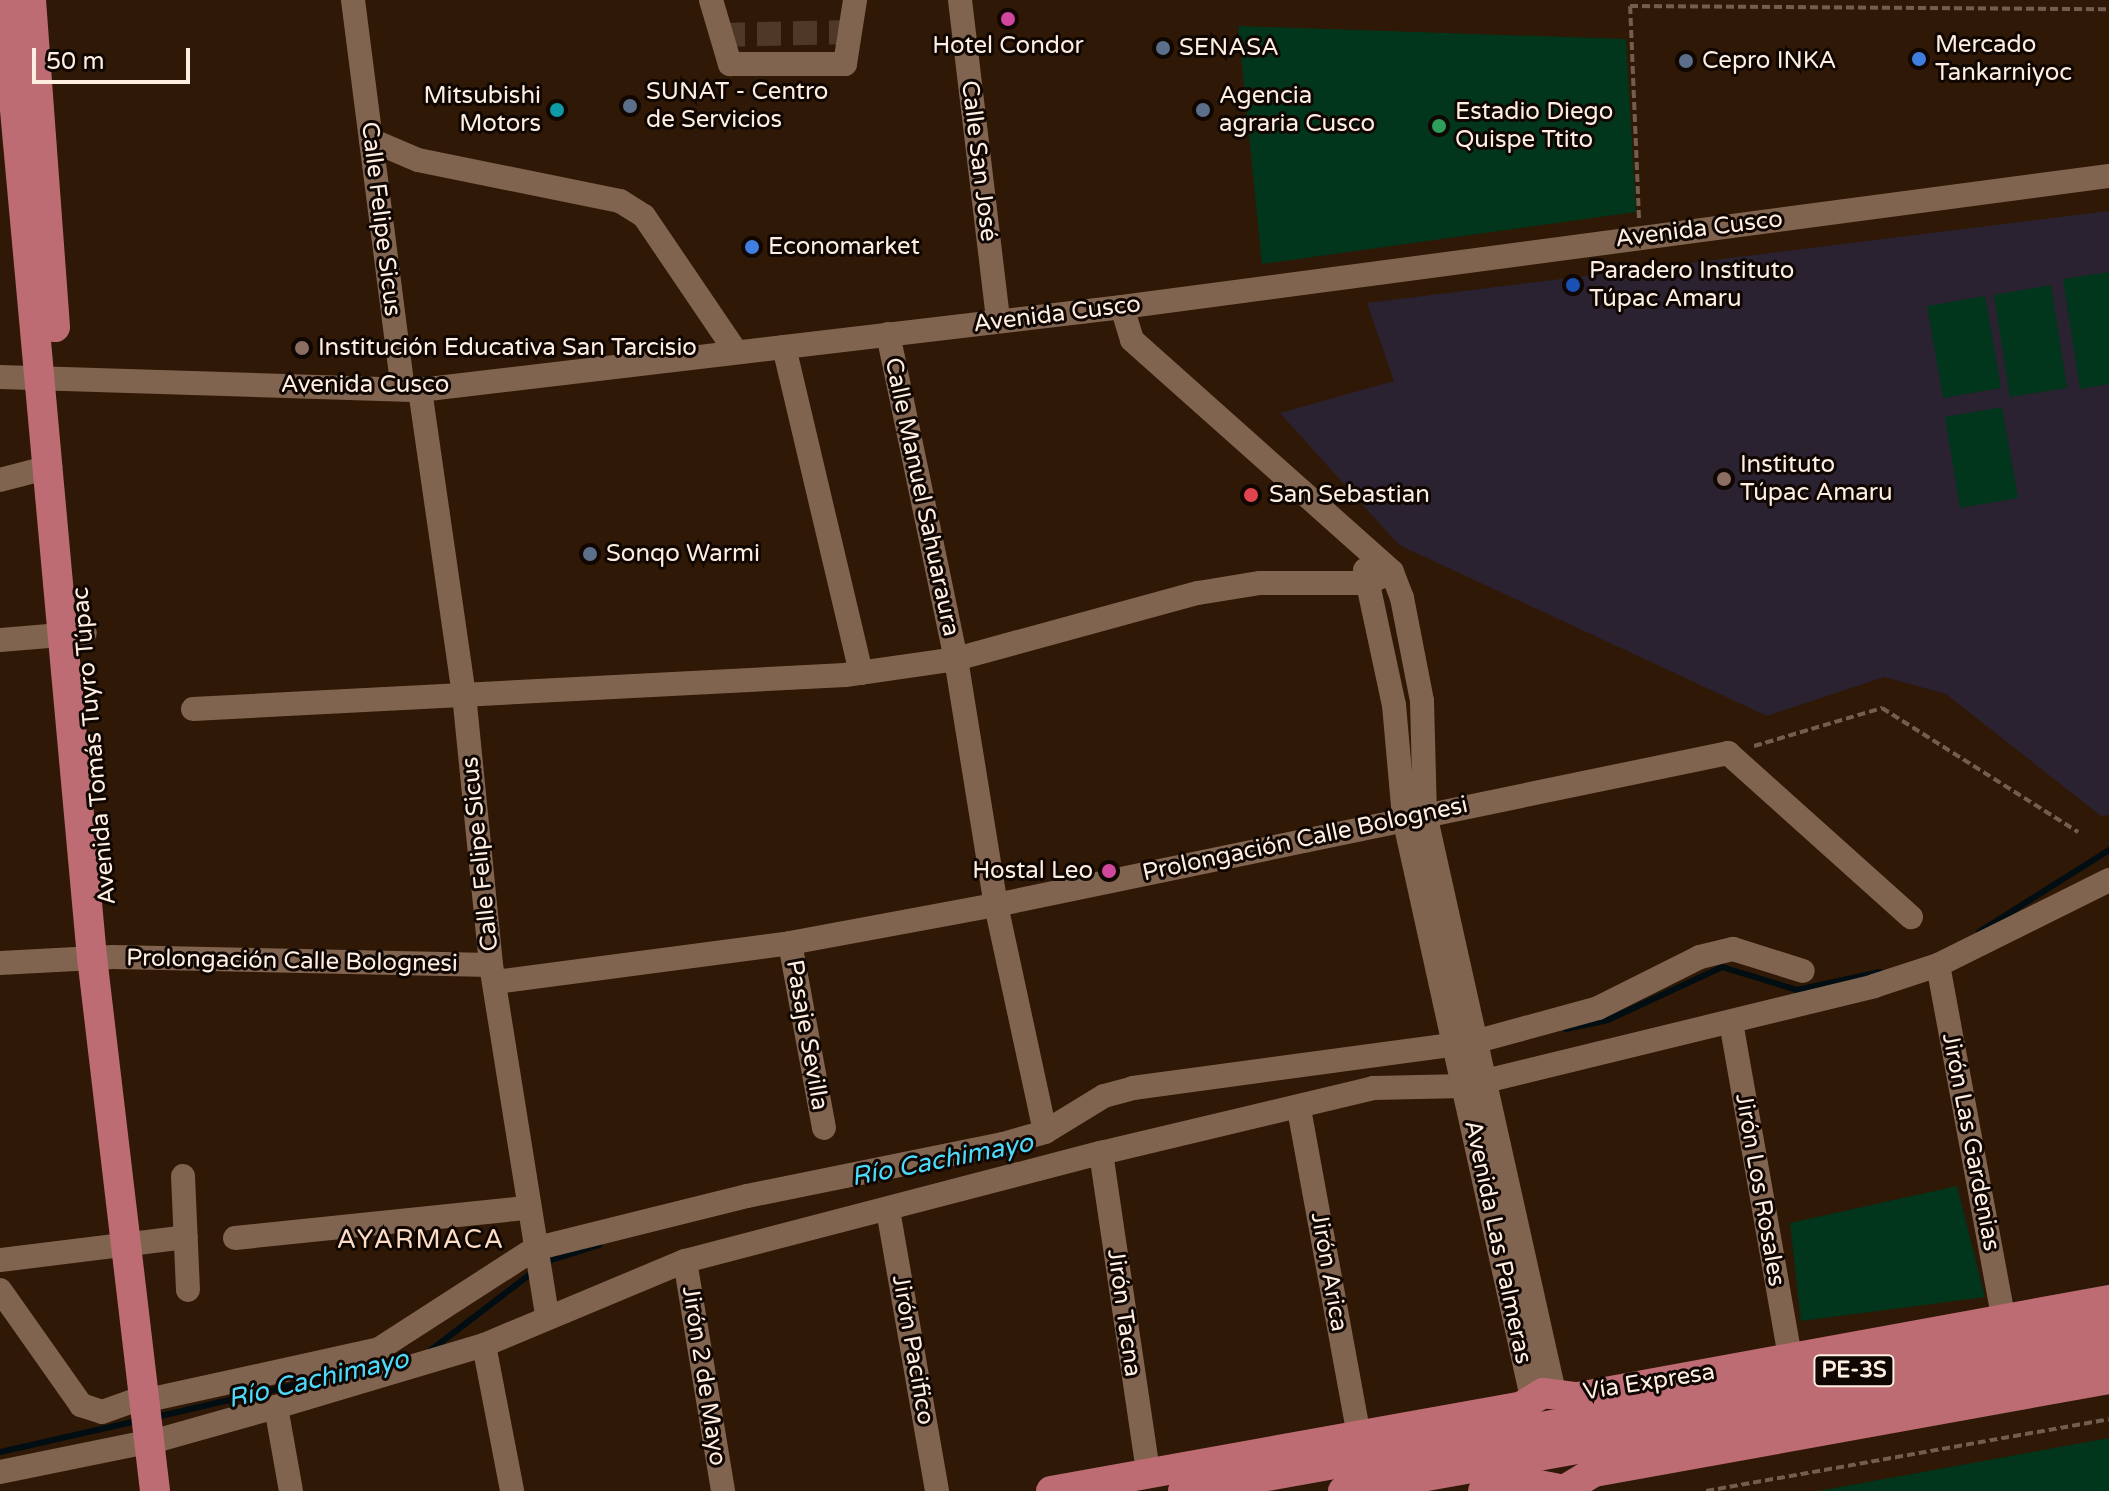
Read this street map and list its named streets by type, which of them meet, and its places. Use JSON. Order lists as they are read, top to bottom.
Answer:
{
  "streets": {
    "main road": ["Avenida Tomás Tuyro Túpac", "PE-3S", "Vía Expresa"],
    "street": [
      "Calle San José",
      "Calle Felipe Sicus",
      "Avenida Cusco",
      "Calle Manuel Sahuaraura",
      "Prolongación Calle Bolognesi",
      "Pasaje Sevilla",
      "Jirón Las Gardenias",
      "Jirón Los Rosales",
      "Avenida Las Palmeras",
      "Jirón Arica",
      "Jirón Tacna",
      "Jirón Pacifico",
      "Jirón 2 de Mayo"
    ]
  },
  "crossings": [
    ["Calle San José", "Avenida Cusco"],
    ["Calle Felipe Sicus", "Avenida Cusco"],
    ["Calle Felipe Sicus", "Prolongación Calle Bolognesi"],
    ["Avenida Cusco", "Calle Manuel Sahuaraura"],
    ["Avenida Cusco", "Avenida Tomás Tuyro Túpac"],
    ["Calle Manuel Sahuaraura", "Prolongación Calle Bolognesi"],
    ["Avenida Tomás Tuyro Túpac", "Prolongación Calle Bolognesi"],
    ["Prolongación Calle Bolognesi", "Pasaje Sevilla"],
    ["Prolongación Calle Bolognesi", "Avenida Las Palmeras"],
    ["Jirón Las Gardenias", "Vía Expresa"],
    ["Jirón Los Rosales", "Vía Expresa"],
    ["Avenida Las Palmeras", "Vía Expresa"],
    ["Jirón Arica", "Vía Expresa"],
    ["Jirón Tacna", "Vía Expresa"]
  ],
  "districts": ["AYARMACA"],
  "water": ["Río Cachimayo"],
  "places": [
    "Hotel Condor",
    "SENASA",
    "Mercado Tankarniyoc",
    "Cepro INKA",
    "SUNAT - Centro de Servicios",
    "Mitsubishi Motors",
    "Agencia agraria Cusco",
    "Estadio Diego Quispe Ttito",
    "Economarket",
    "Paradero Instituto Túpac Amaru",
    "Institución Educativa San Tarcisio",
    "Instituto Túpac Amaru",
    "San Sebastian",
    "Sonqo Warmi",
    "Hostal Leo"
  ],
  "scale_bar": "50 m"
}
